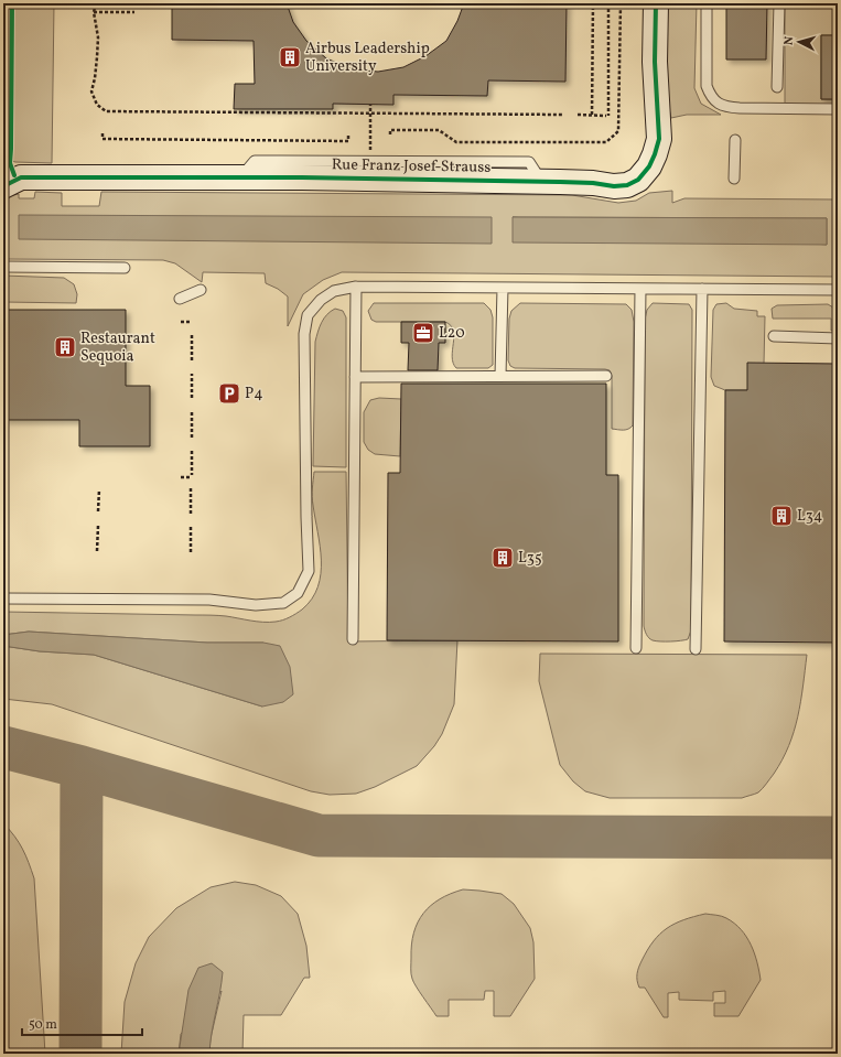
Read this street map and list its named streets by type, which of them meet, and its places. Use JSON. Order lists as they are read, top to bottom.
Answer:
{
  "streets": {
    "street": ["Rue Franz Josef Strauss"]
  },
  "places": {
    "building": [
      "Airbus Leadership University",
      "Restaurant Sequoia",
      "L34",
      "L35"
    ],
    "office": ["L20"],
    "parking": ["P4"]
  },
  "scale_bar": "50 m",
  "north": "left"
}
